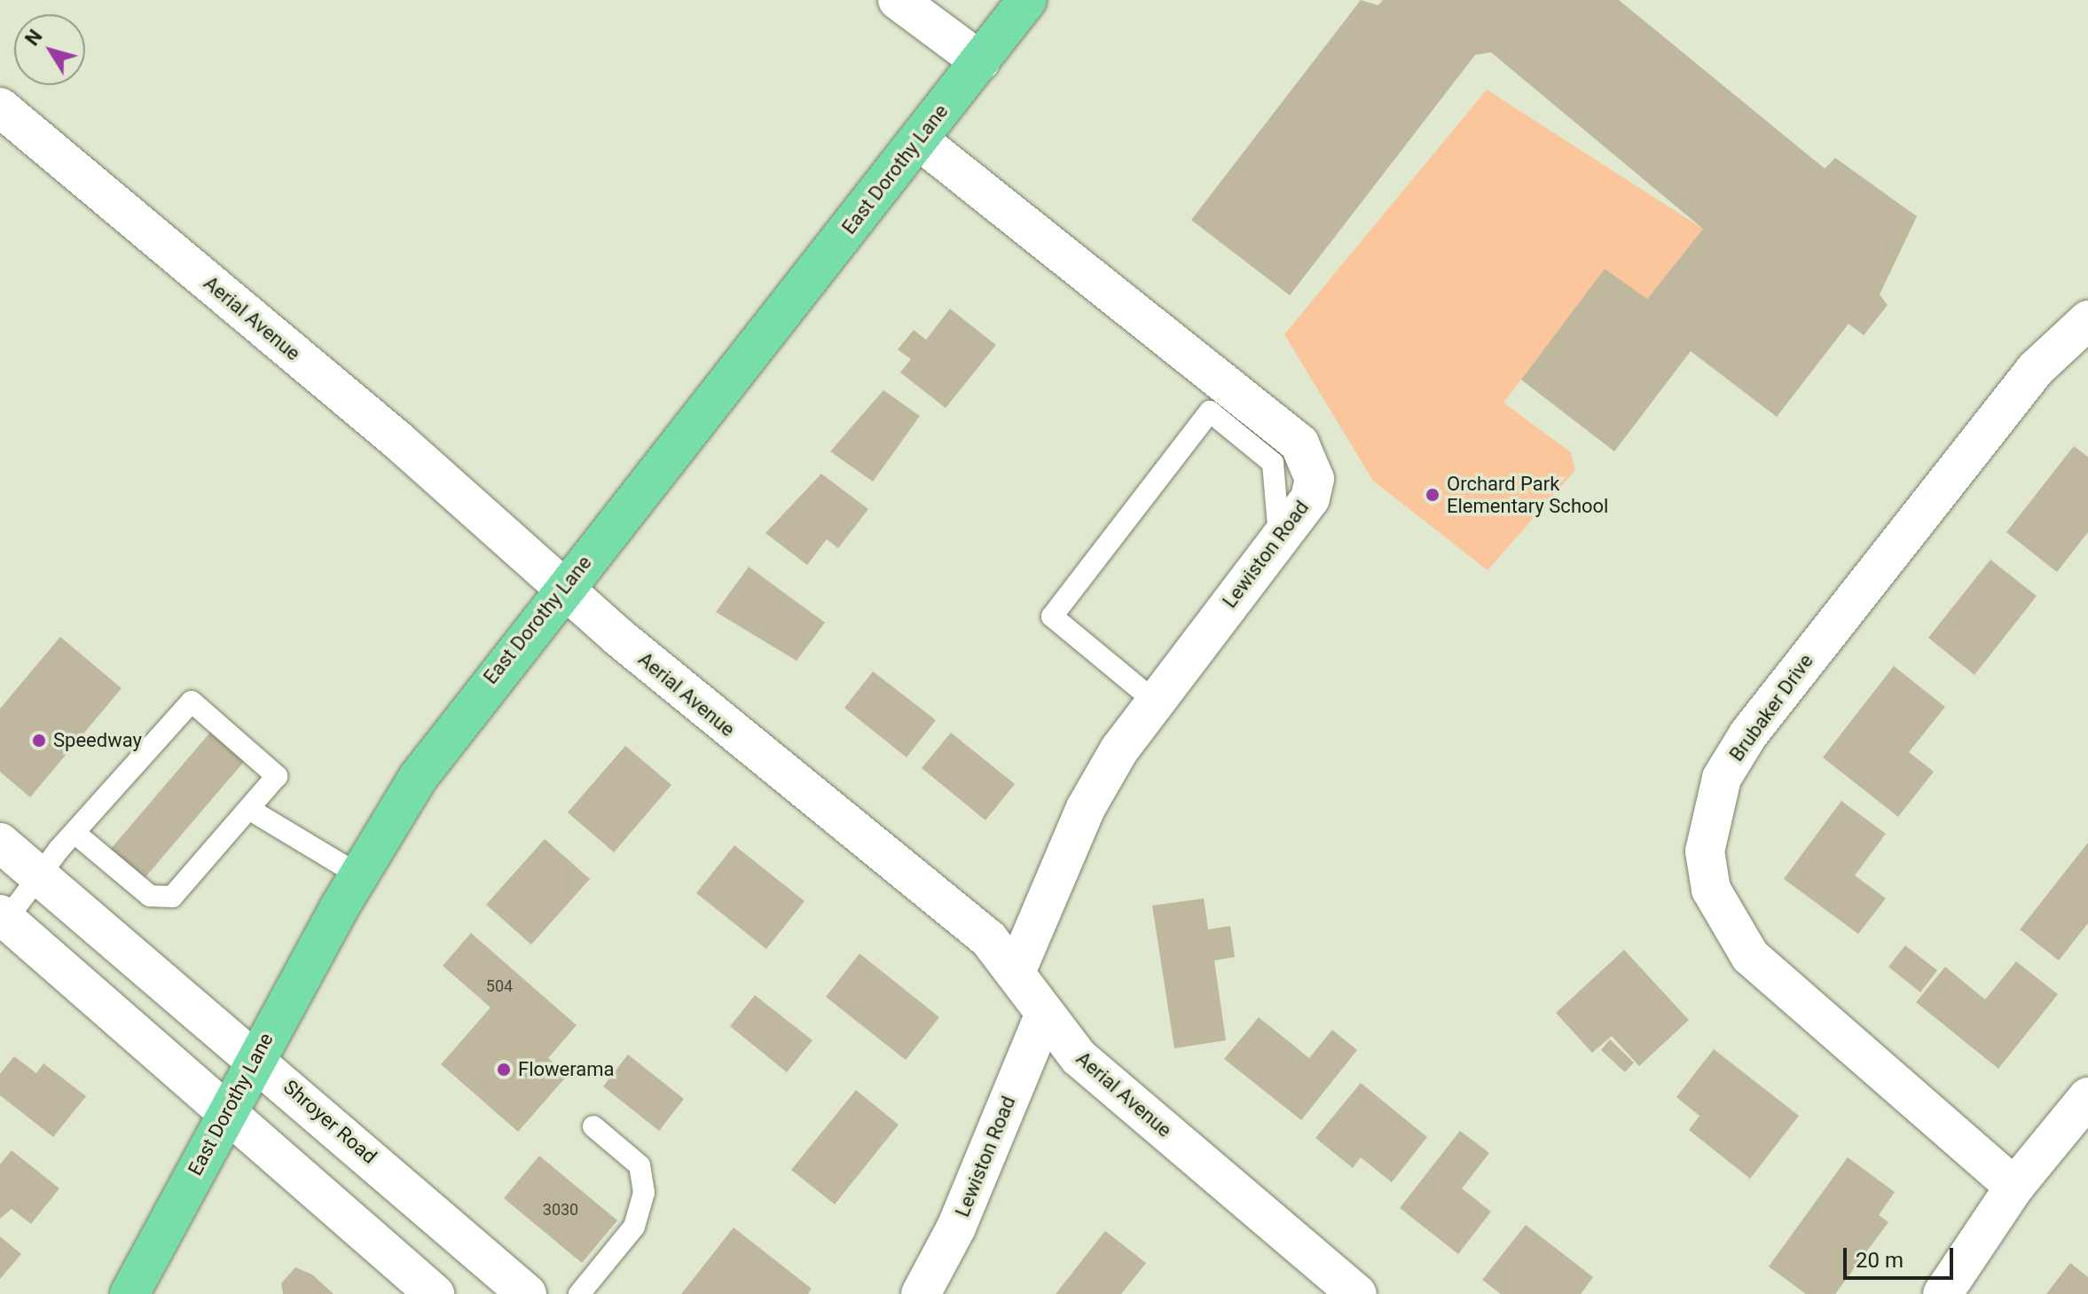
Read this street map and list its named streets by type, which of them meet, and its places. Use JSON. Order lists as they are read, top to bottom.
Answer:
{
  "streets": {
    "main road": ["East Dorothy Lane"],
    "street": [
      "Aerial Avenue",
      "Lewiston Road",
      "Brubaker Drive",
      "Shroyer Road"
    ]
  },
  "crossings": [
    ["East Dorothy Lane", "Aerial Avenue"],
    ["East Dorothy Lane", "Lewiston Road"],
    ["East Dorothy Lane", "Shroyer Road"],
    ["Aerial Avenue", "Lewiston Road"]
  ],
  "places": ["Orchard Park Elementary School", "Speedway", "Flowerama"],
  "house_numbers": ["504", "3030"],
  "scale_bar": "20 m",
  "north": "top left"
}
